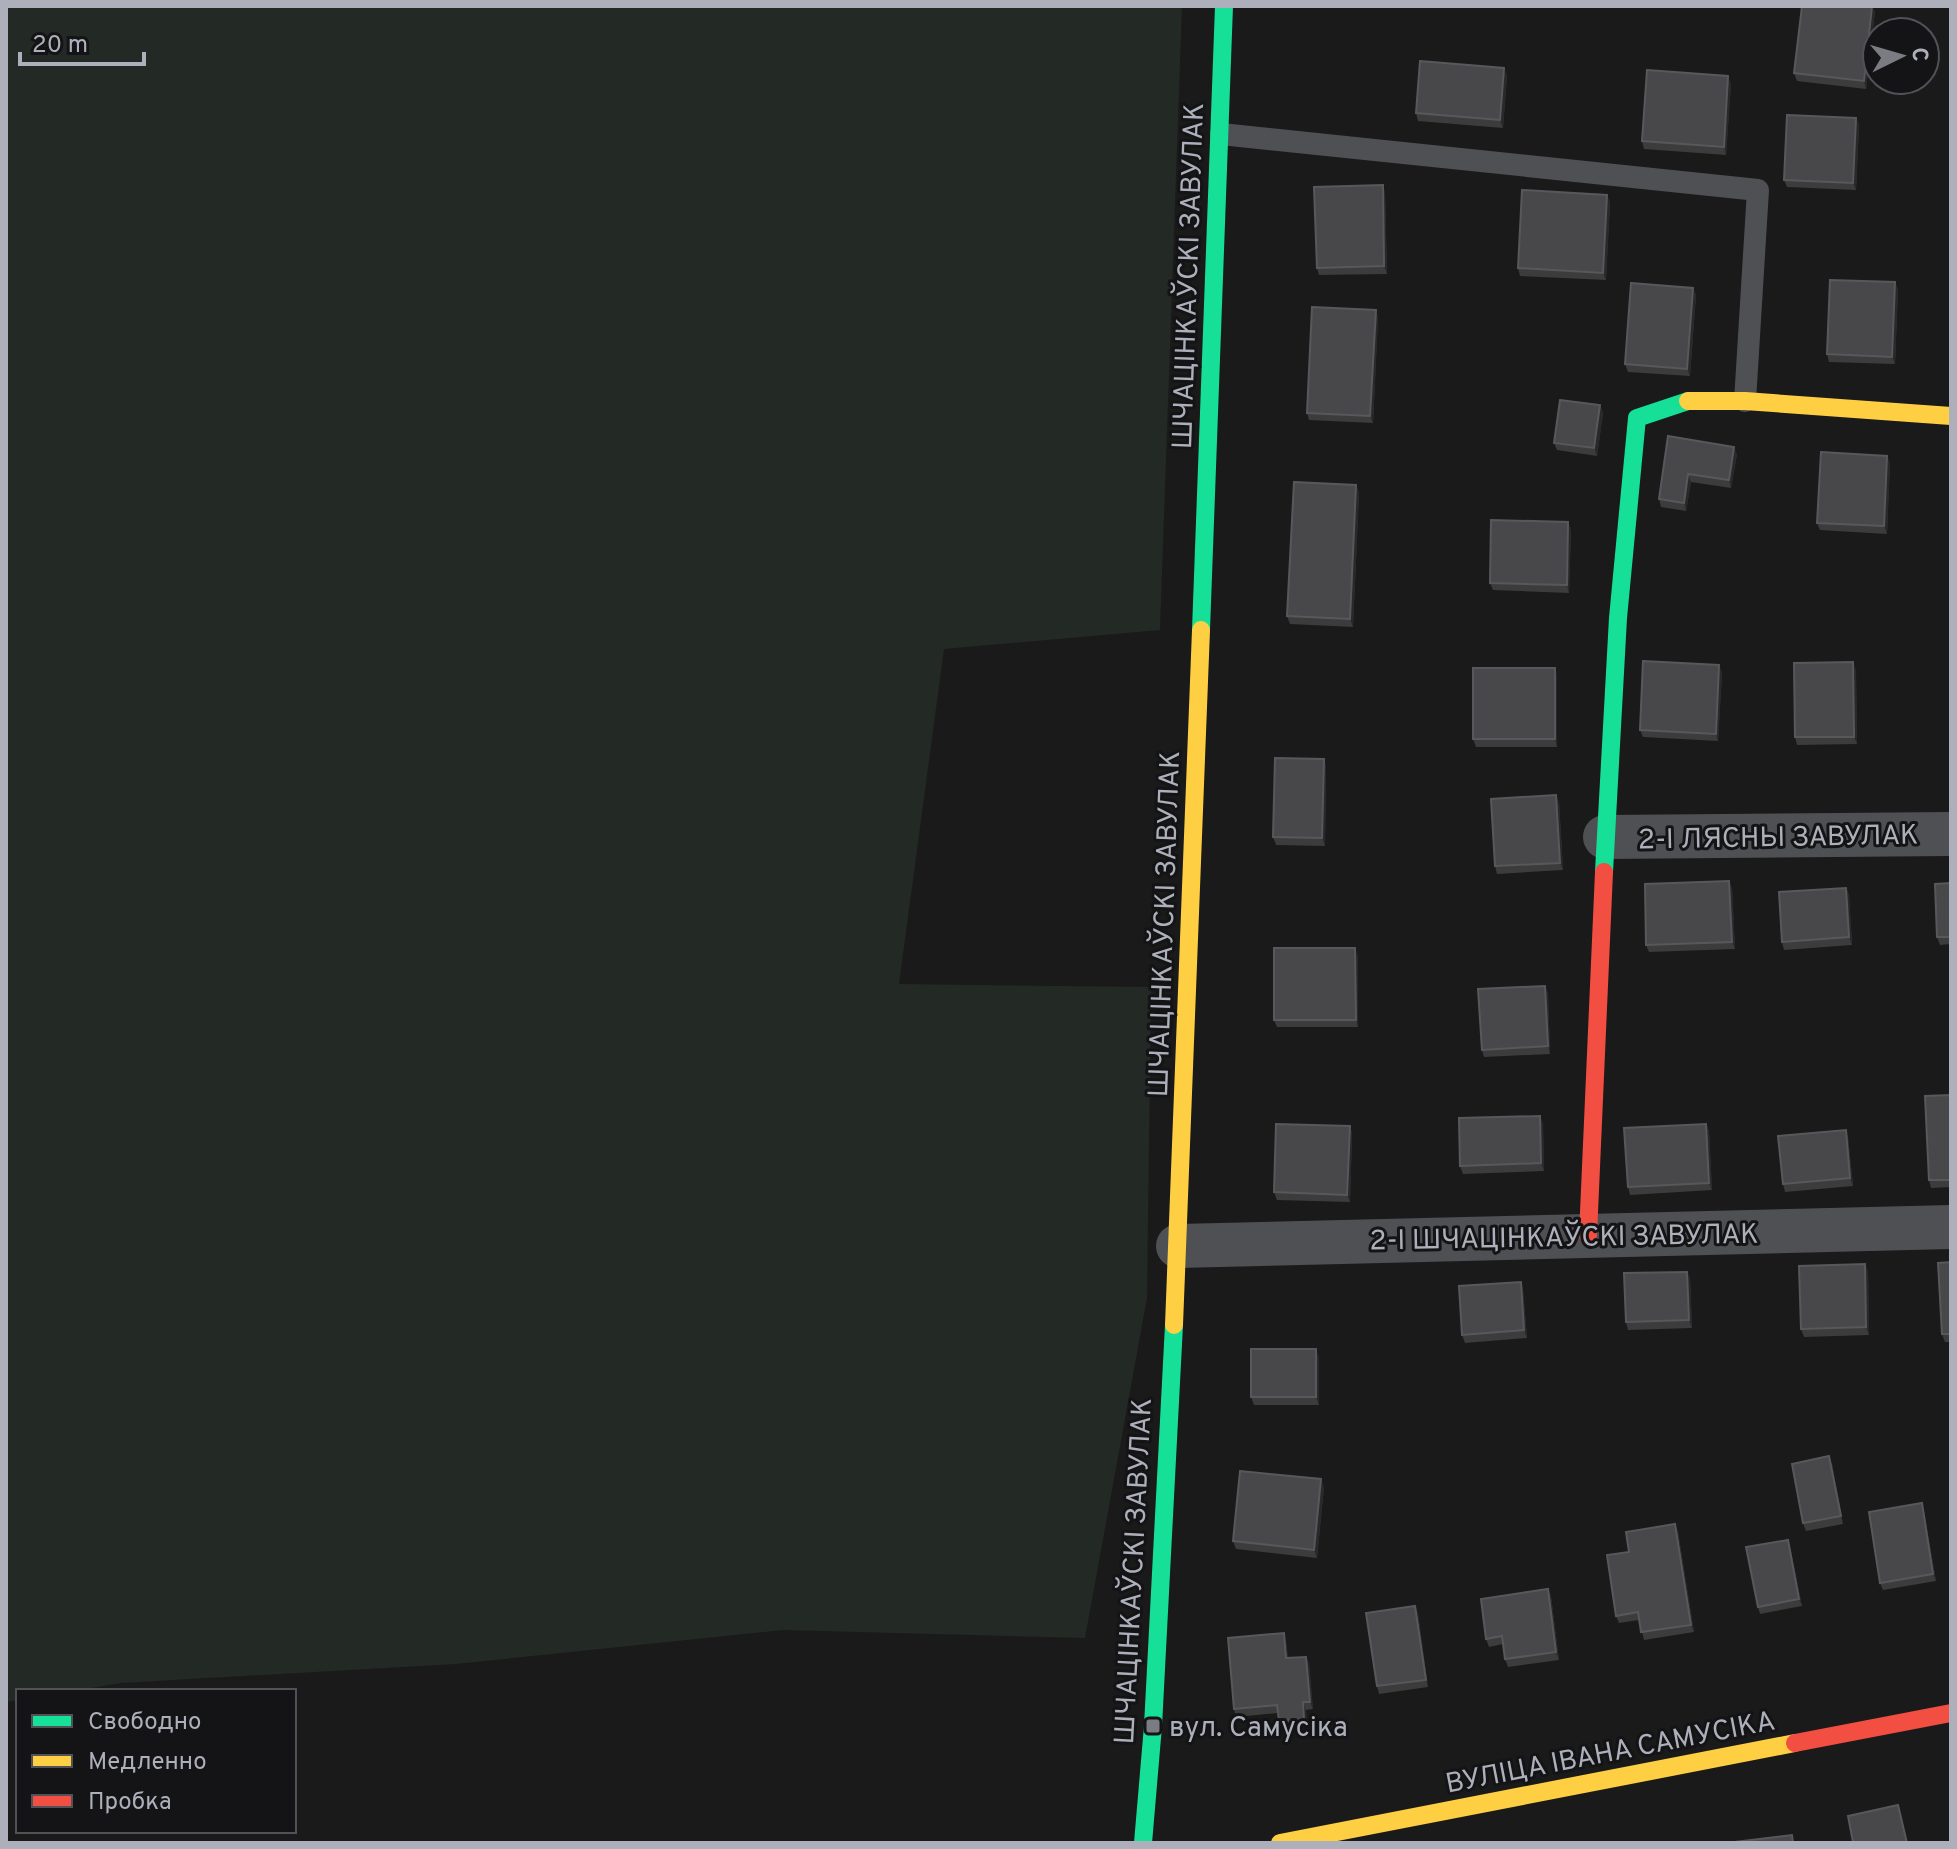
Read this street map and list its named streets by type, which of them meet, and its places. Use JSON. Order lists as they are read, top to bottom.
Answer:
{
  "streets": {
    "street": [
      "ШЧАЦІНКАЎСКІ ЗАВУЛАК",
      "2-І ЛЯСНЫ ЗАВУЛАК",
      "2-І ШЧАЦІНКАЎСКІ ЗАВУЛАК",
      "ВУЛІЦА ІВАНА САМУСІКА"
    ]
  },
  "crossings": [
    ["ШЧАЦІНКАЎСКІ ЗАВУЛАК", "2-І ШЧАЦІНКАЎСКІ ЗАВУЛАК"]
  ],
  "places": {
    "transit": ["вул. Самусіка"]
  },
  "legend": ["Свободно", "Медленно", "Пробка"],
  "scale_bar": "20 m",
  "north": "right"
}
